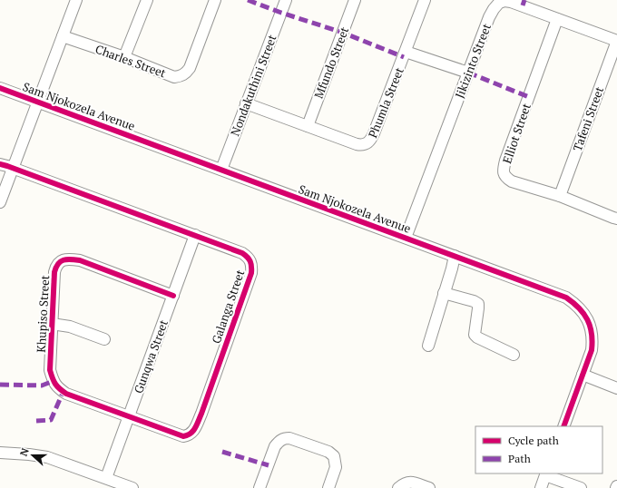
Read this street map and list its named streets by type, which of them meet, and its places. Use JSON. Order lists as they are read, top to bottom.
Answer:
{
  "streets": {
    "street": [
      "Charles Street",
      "Jikizinto Street",
      "Mfundo Street",
      "Nondakuthini Street",
      "Phumla Street",
      "Sam Njokozela Avenue",
      "Tafeni Street",
      "Elliot Street",
      "Galanga Street",
      "Khupiso Street",
      "Gunqwa Street"
    ]
  },
  "crossings": [
    ["Jikizinto Street", "Sam Njokozela Avenue"],
    ["Jikizinto Street", "Tafeni Street"],
    ["Jikizinto Street", "Elliot Street"],
    ["Mfundo Street", "Phumla Street"],
    ["Nondakuthini Street", "Phumla Street"],
    ["Nondakuthini Street", "Sam Njokozela Avenue"],
    ["Tafeni Street", "Elliot Street"],
    ["Galanga Street", "Khupiso Street"],
    ["Galanga Street", "Gunqwa Street"],
    ["Khupiso Street", "Gunqwa Street"]
  ],
  "legend": ["Cycle path", "Path"],
  "north": "left"
}
